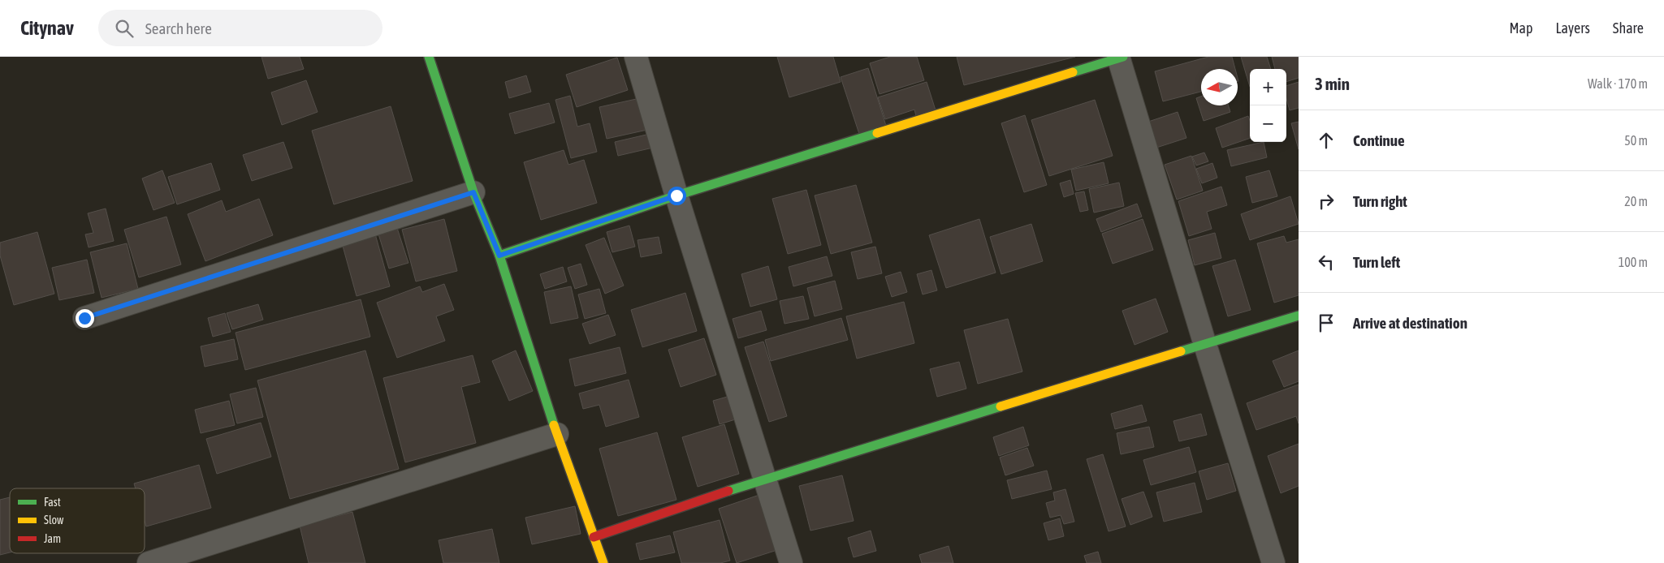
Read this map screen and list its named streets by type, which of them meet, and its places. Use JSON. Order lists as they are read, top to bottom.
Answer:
{
  "legend": ["Fast", "Slow", "Jam"],
  "north": "left",
  "page": {
    "header": "Citynav",
    "search": "Search here",
    "nav": ["Map", "Layers", "Share"],
    "heading": ["3 min", "Walk · 170 m"],
    "map_buttons": ["+", "−"],
    "list": [
      ["Continue", "50 m"],
      ["Turn right", "20 m"],
      ["Turn left", "100 m"],
      "Arrive at destination"
    ]
  }
}
